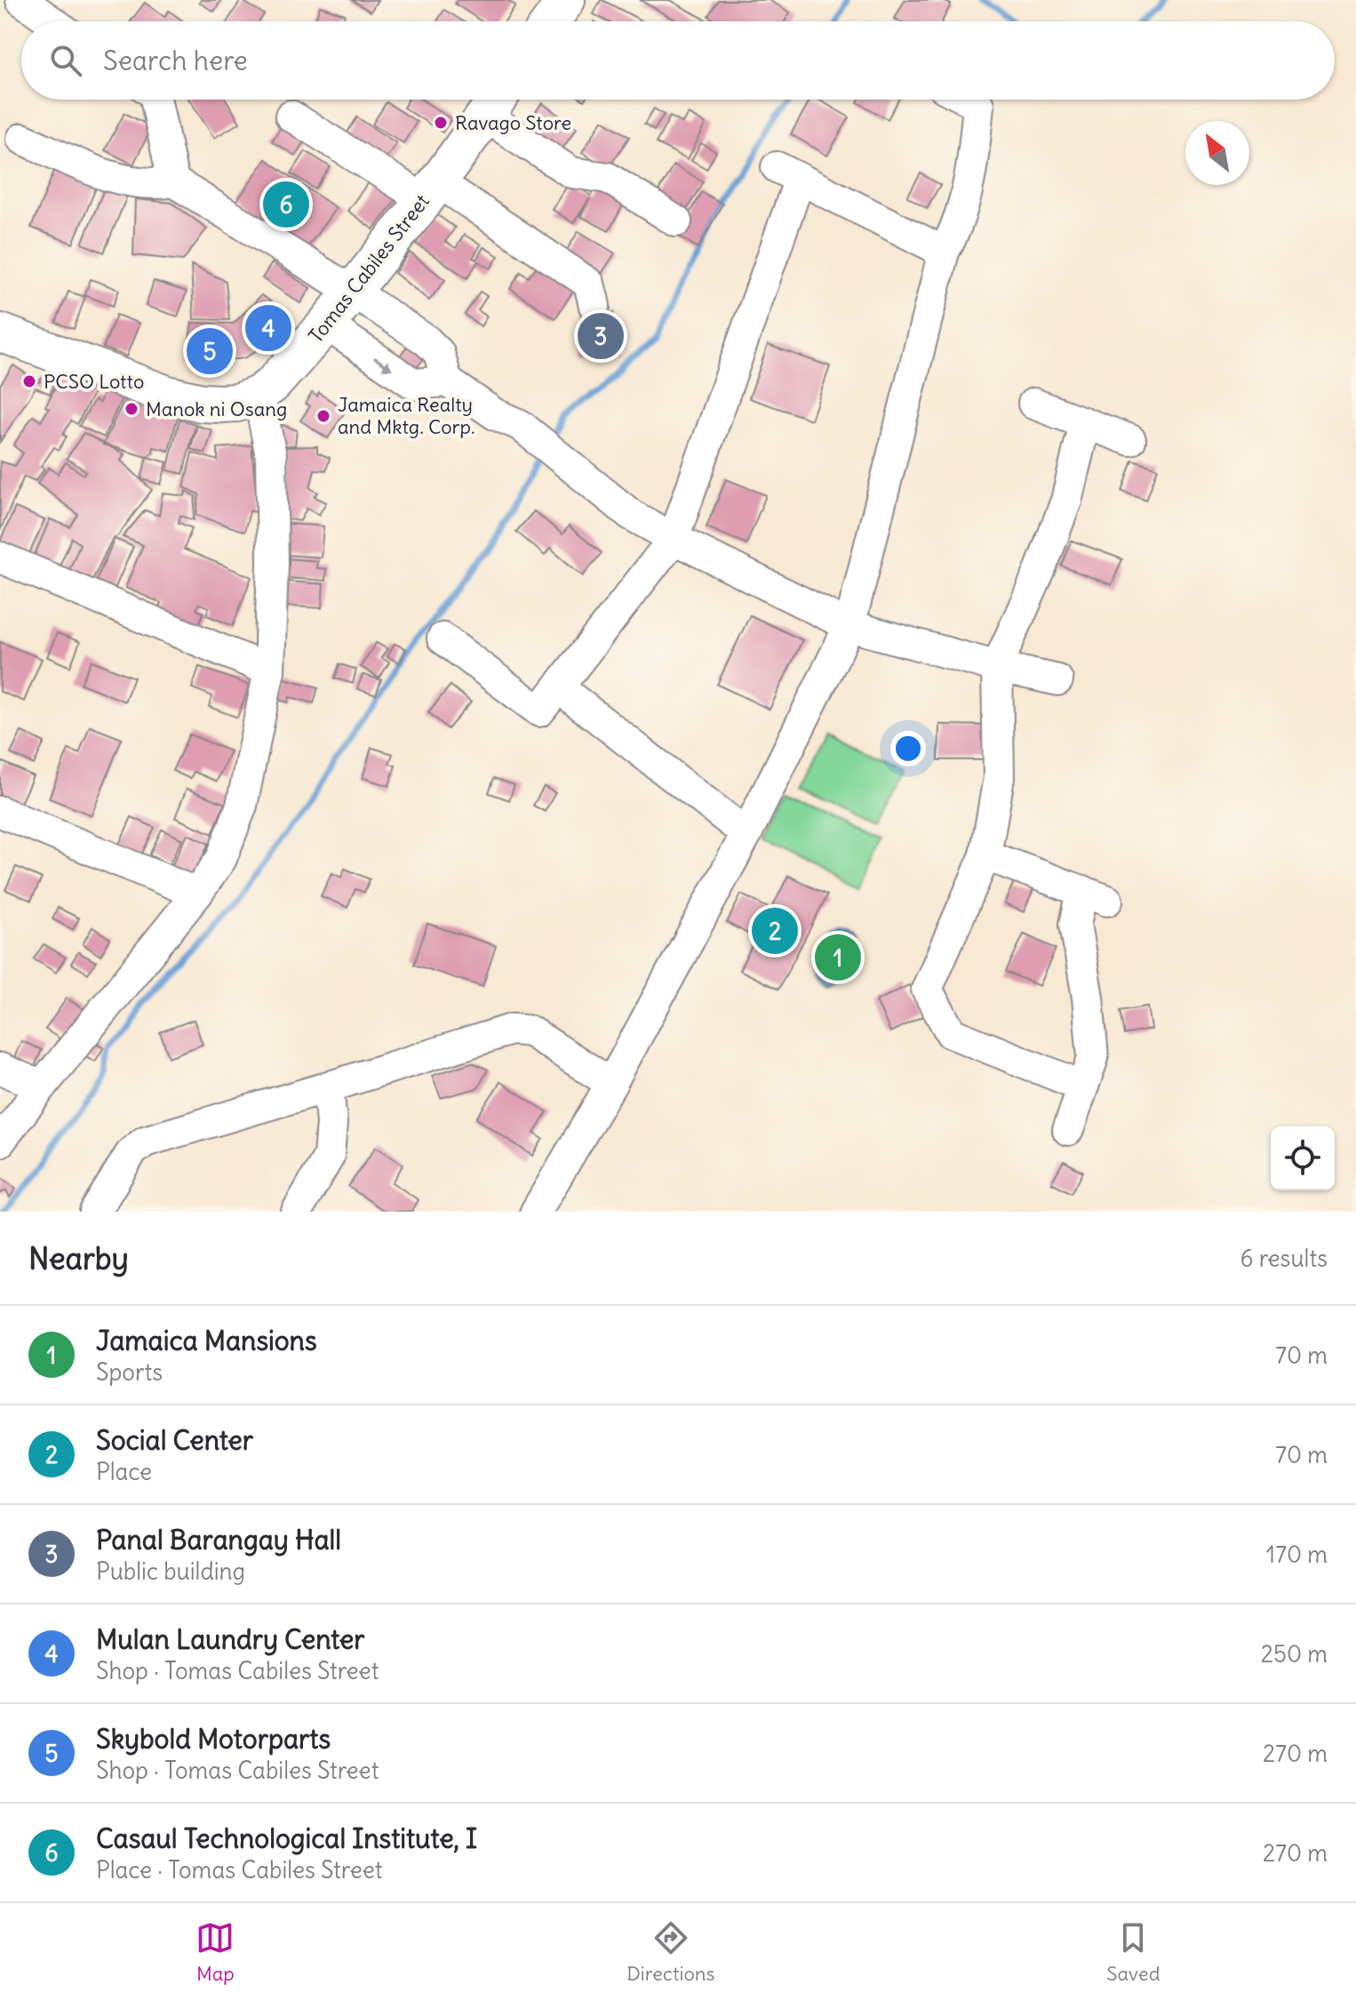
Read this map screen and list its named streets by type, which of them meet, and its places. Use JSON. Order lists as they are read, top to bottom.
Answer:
{
  "streets": {
    "main road": ["Tomas Cabiles Street"]
  },
  "places": [
    "Ravago Store",
    "PCSO Lotto",
    "Manok ni Osang",
    "Jamaica Realty and Mktg. Corp."
  ],
  "north": "top left",
  "page": {
    "search": "Search here",
    "pins": [
      "6",
      "4",
      "3",
      "5",
      "2",
      "1"
    ],
    "heading": ["Nearby", "6 results"],
    "list": [
      {
        "mark": "1",
        "name": "Jamaica Mansions",
        "note": "Sports",
        "value": "70 m"
      },
      {
        "mark": "2",
        "name": "Social Center",
        "note": "Place",
        "value": "70 m"
      },
      {
        "mark": "3",
        "name": "Panal Barangay Hall",
        "note": "Public building",
        "value": "170 m"
      },
      {
        "mark": "4",
        "name": "Mulan Laundry Center",
        "note": "Shop · Tomas Cabiles Street",
        "value": "250 m"
      },
      {
        "mark": "5",
        "name": "Skybold Motorparts",
        "note": "Shop · Tomas Cabiles Street",
        "value": "270 m"
      },
      {
        "mark": "6",
        "name": "Casaul Technological Institute, I",
        "note": "Place · Tomas Cabiles Street",
        "value": "270 m"
      }
    ],
    "nav": ["Map", "Directions", "Saved"]
  }
}
